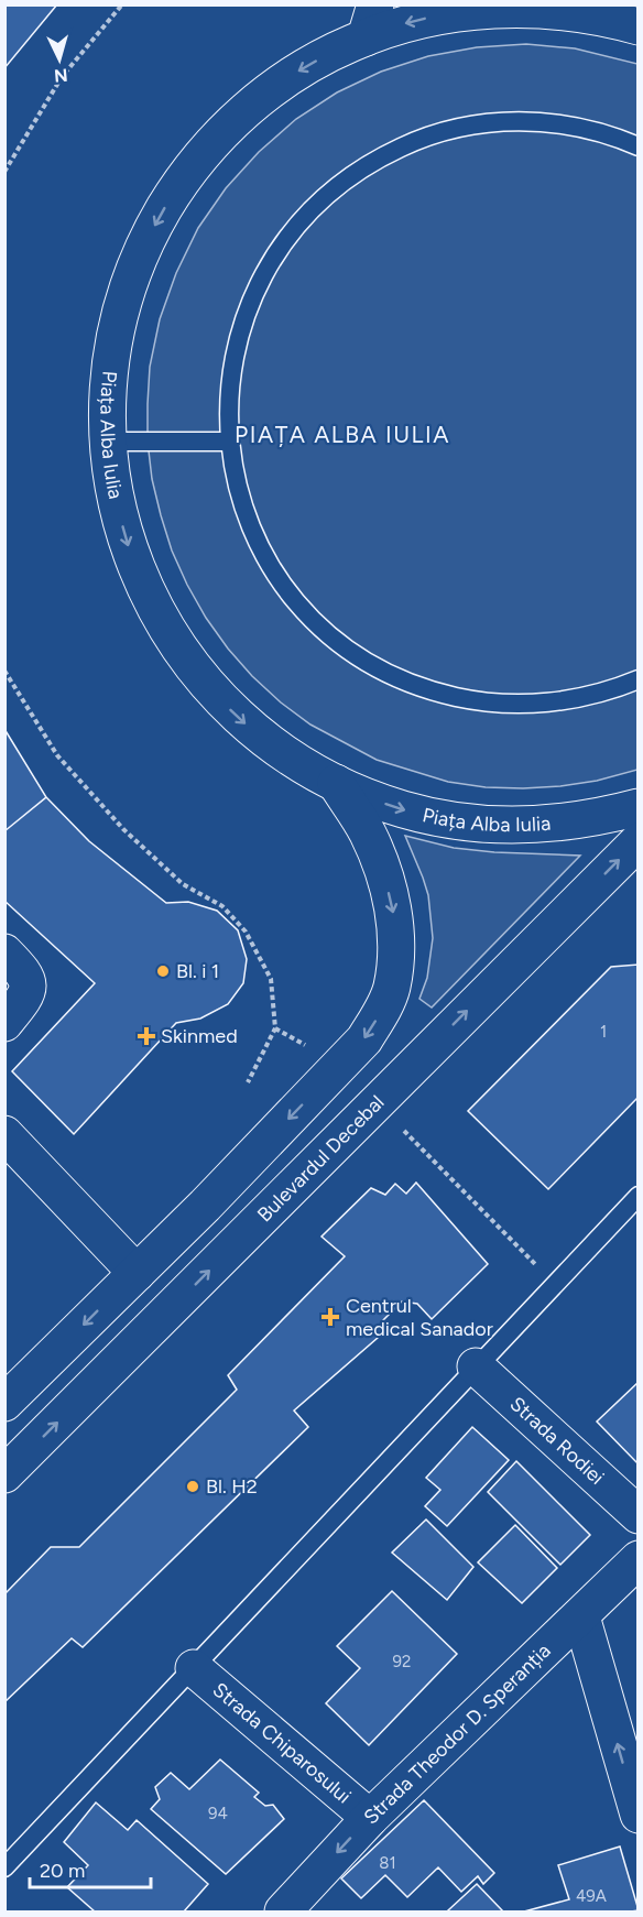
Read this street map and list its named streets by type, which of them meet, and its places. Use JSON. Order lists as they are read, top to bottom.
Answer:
{
  "streets": {
    "main road": [
      "Piața Alba Iulia",
      "Bulevardul Decebal",
      "Strada Rodiei",
      "Strada Theodor D. Speranția",
      "Strada Chiparosului"
    ]
  },
  "crossings": [
    ["Strada Theodor D. Speranția", "Strada Chiparosului"]
  ],
  "one_way": ["Bulevardul Decebal"],
  "districts": ["PIAȚA ALBA IULIA"],
  "places": {
    "other": ["Bl. i 1", "Bl. H2"],
    "health": ["Skinmed", "Centrul medical Sanador"]
  },
  "house_numbers": [
    "1",
    "92",
    "94",
    "81",
    "49A"
  ],
  "scale_bar": "20 m",
  "north": "bottom"
}
